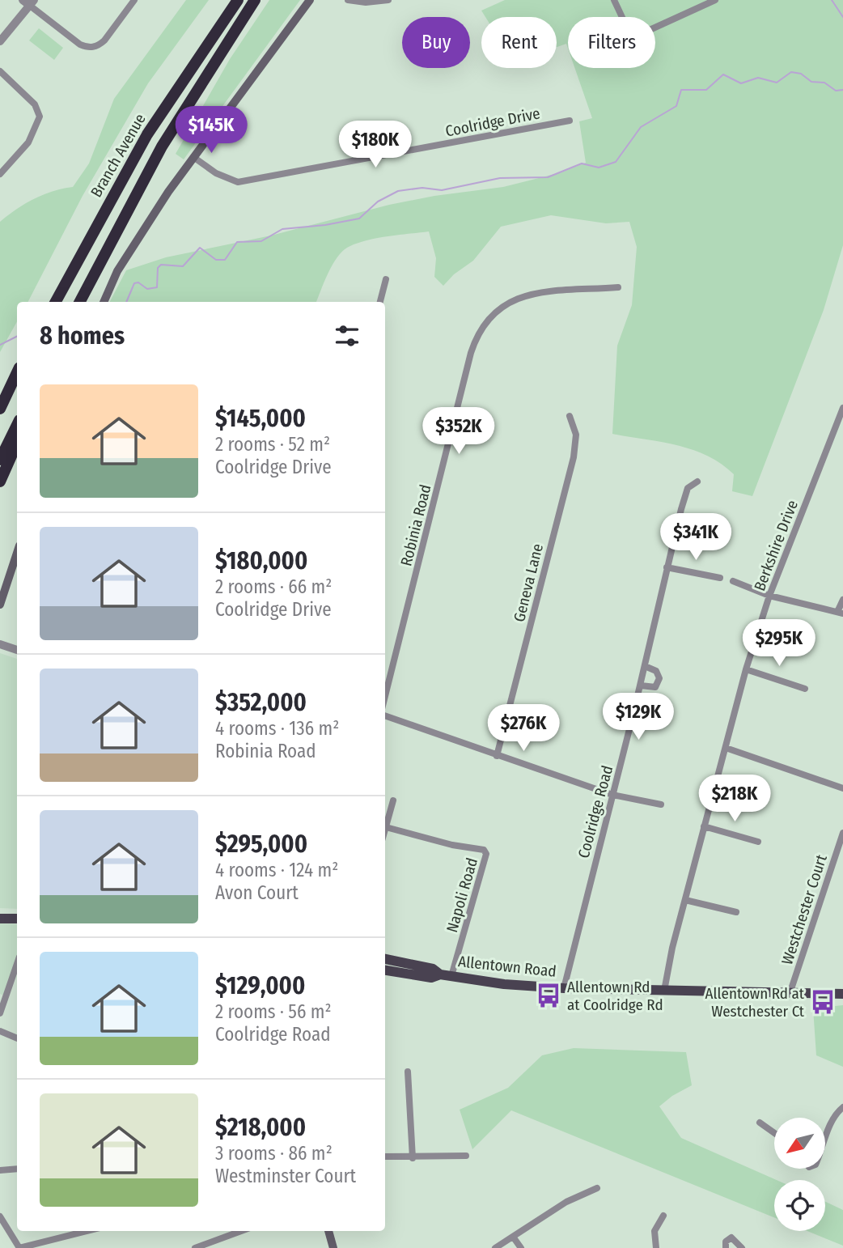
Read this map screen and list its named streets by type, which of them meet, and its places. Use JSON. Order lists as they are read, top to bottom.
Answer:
{
  "streets": {
    "highway": ["Branch Avenue"],
    "main road": ["Allentown Road"],
    "street": [
      "Coolridge Drive",
      "Robinia Road",
      "Berkshire Drive",
      "Geneva Lane",
      "Coolridge Road",
      "Napoli Road",
      "Westchester Court"
    ]
  },
  "crossings": [
    ["Berkshire Drive", "Allentown Road"],
    ["Coolridge Road", "Allentown Road"],
    ["Napoli Road", "Allentown Road"],
    ["Westchester Court", "Allentown Road"]
  ],
  "places": {
    "bus stop": ["Allentown Rd at Coolridge Rd", "Allentown Rd at Westchester Ct"]
  },
  "north": "bottom left",
  "page": {
    "chip": ["Buy", "Rent", "Filters"],
    "price": [
      "$145K",
      "$180K",
      "$352K",
      "$341K",
      "$295K",
      "$129K",
      "$276K",
      "$218K"
    ],
    "heading": "8 homes",
    "list": [
      {
        "name": "$145,000",
        "note": "2 rooms · 52 m² · Coolridge Drive"
      },
      {
        "name": "$180,000",
        "note": "2 rooms · 66 m² · Coolridge Drive"
      },
      {
        "name": "$352,000",
        "note": "4 rooms · 136 m² · Robinia Road"
      },
      {
        "name": "$295,000",
        "note": "4 rooms · 124 m² · Avon Court"
      },
      {
        "name": "$129,000",
        "note": "2 rooms · 56 m² · Coolridge Road"
      },
      {
        "name": "$218,000",
        "note": "3 rooms · 86 m² · Westminster Court"
      }
    ]
  }
}
